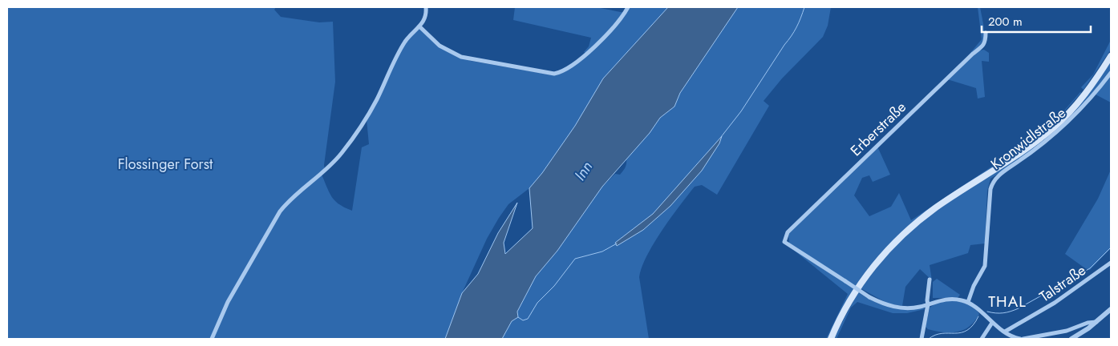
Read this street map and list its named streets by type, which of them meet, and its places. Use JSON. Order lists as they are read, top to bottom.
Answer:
{
  "streets": {
    "street": ["Erberstraße", "Kronwidlstraße", "Talstraße"]
  },
  "districts": ["THAL"],
  "water": ["Inn"],
  "parks": ["Flossinger Forst"],
  "scale_bar": "200 m"
}
